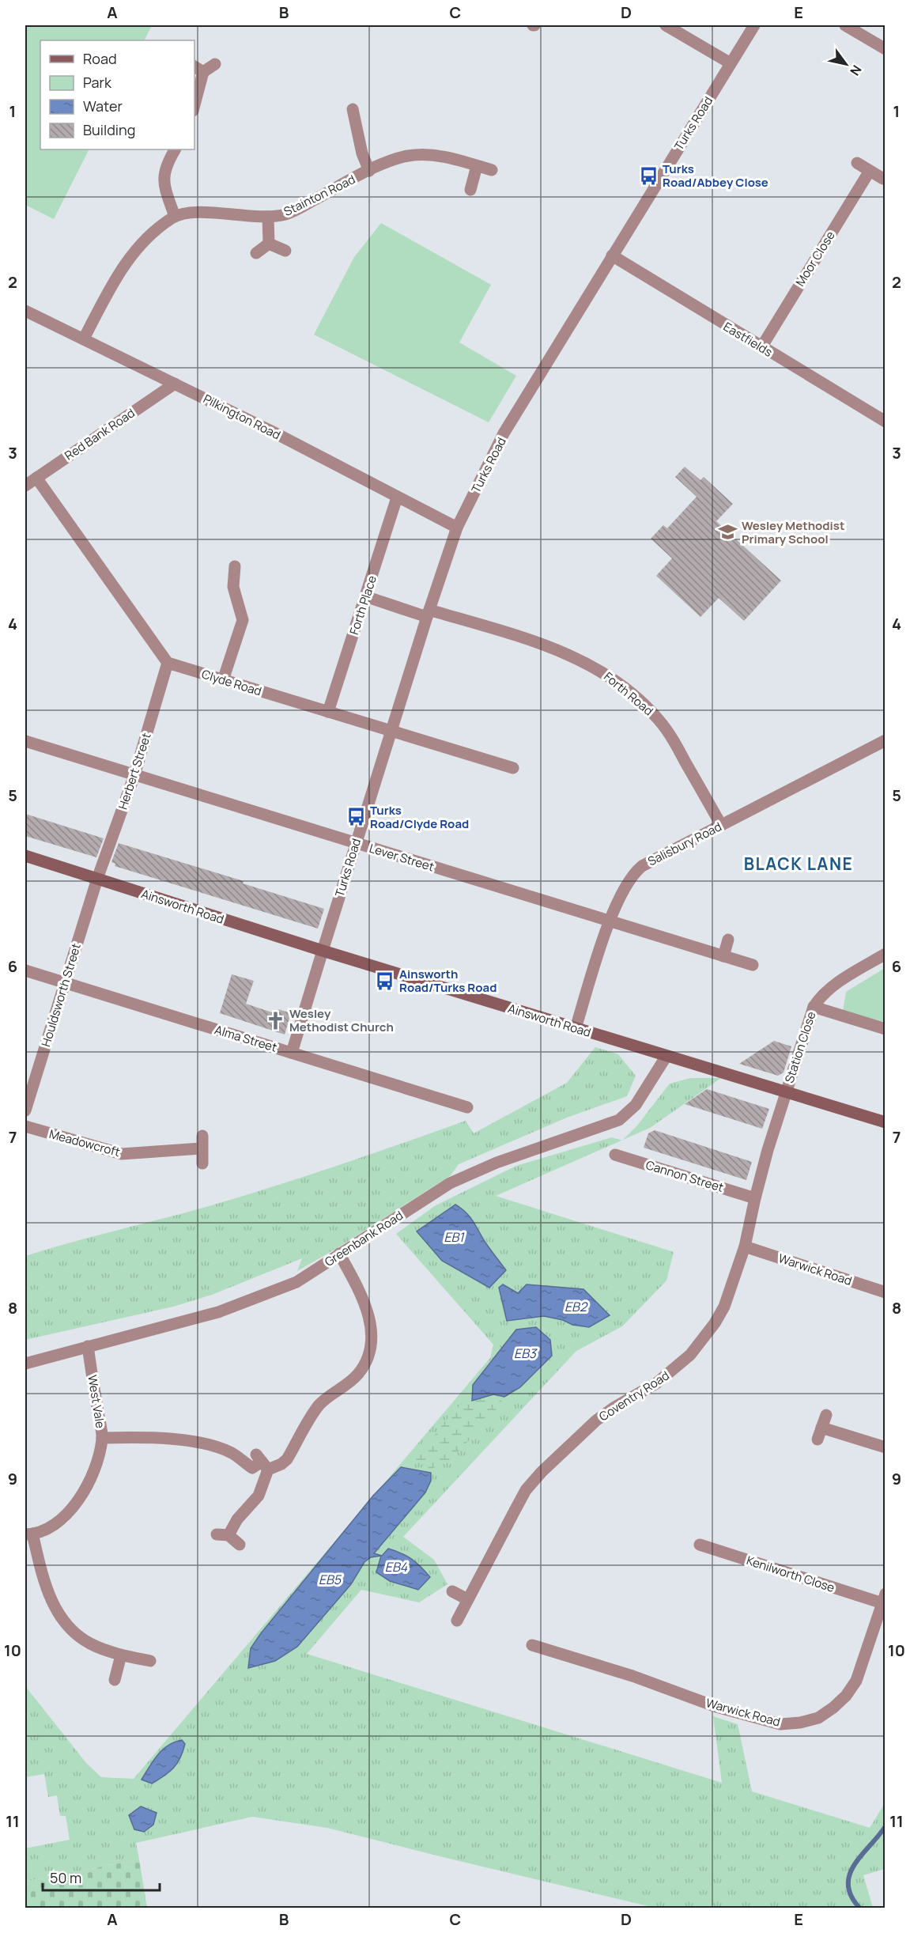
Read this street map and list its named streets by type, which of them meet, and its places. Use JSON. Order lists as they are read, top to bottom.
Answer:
{
  "streets": {
    "main road": ["Ainsworth Road"],
    "street": [
      "Turks Road",
      "Stainton Road",
      "Moor Close",
      "Eastfields",
      "Pilkington Road",
      "Red Bank Road",
      "Forth Place",
      "Clyde Road",
      "Forth Road",
      "Herbert Street",
      "Salisbury Road",
      "Lever Street",
      "Houldsworth Street",
      "Alma Street",
      "Station Close",
      "Meadowcroft",
      "Cannon Street",
      "Greenbank Road",
      "Warwick Road",
      "Coventry Road",
      "West Vale",
      "Kenilworth Close"
    ]
  },
  "crossings": [
    ["Turks Road", "Eastfields"],
    ["Turks Road", "Pilkington Road"],
    ["Turks Road", "Clyde Road"],
    ["Turks Road", "Forth Road"],
    ["Turks Road", "Lever Street"],
    ["Turks Road", "Ainsworth Road"],
    ["Turks Road", "Alma Street"],
    ["Stainton Road", "Pilkington Road"],
    ["Moor Close", "Eastfields"],
    ["Pilkington Road", "Red Bank Road"],
    ["Pilkington Road", "Forth Place"],
    ["Forth Place", "Clyde Road"],
    ["Forth Place", "Forth Road"],
    ["Clyde Road", "Herbert Street"],
    ["Forth Road", "Salisbury Road"],
    ["Herbert Street", "Lever Street"],
    ["Herbert Street", "Ainsworth Road"],
    ["Herbert Street", "Houldsworth Street"],
    ["Salisbury Road", "Lever Street"],
    ["Salisbury Road", "Ainsworth Road"],
    ["Ainsworth Road", "Houldsworth Street"],
    ["Ainsworth Road", "Station Close"],
    ["Ainsworth Road", "Greenbank Road"],
    ["Ainsworth Road", "Coventry Road"],
    ["Houldsworth Street", "Alma Street"],
    ["Station Close", "Coventry Road"],
    ["Cannon Street", "Coventry Road"],
    ["Greenbank Road", "West Vale"],
    ["Warwick Road", "Coventry Road"],
    ["Warwick Road", "Kenilworth Close"]
  ],
  "districts": ["BLACK LANE"],
  "water": [
    "EB1",
    "EB2",
    "EB3",
    "EB4",
    "EB5"
  ],
  "places": {
    "bus stop": ["Turks Road/Abbey Close", "Turks Road/Clyde Road", "Ainsworth Road/Turks Road"],
    "school or university": ["Wesley Methodist Primary School"],
    "church": ["Wesley Methodist Church"]
  },
  "legend": [
    "Road",
    "Park",
    "Water",
    "Building"
  ],
  "scale_bar": "50 m",
  "north": "bottom right",
  "grid": {
    "columns": [
      "A",
      "B",
      "C",
      "D",
      "E"
    ],
    "rows": [
      "1",
      "2",
      "3",
      "4",
      "5",
      "6",
      "7",
      "8",
      "9",
      "10",
      "11"
    ]
  }
}
